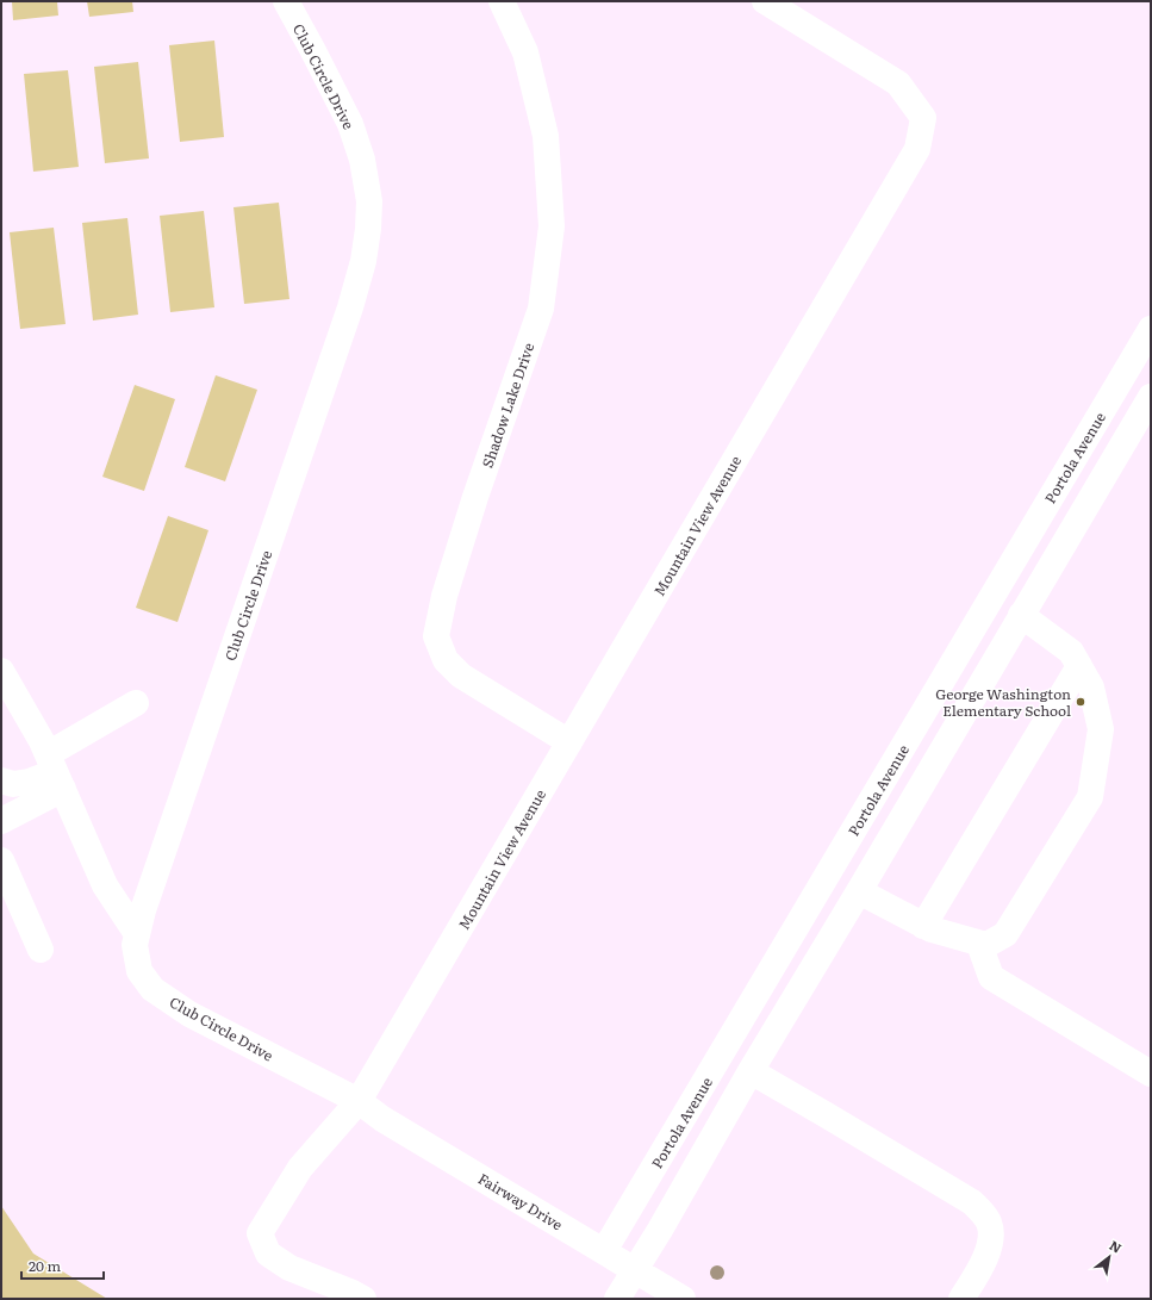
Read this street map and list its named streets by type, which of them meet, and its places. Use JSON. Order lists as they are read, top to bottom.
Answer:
{
  "streets": {
    "street": [
      "Club Circle Drive",
      "Shadow Lake Drive",
      "Portola Avenue",
      "Mountain View Avenue",
      "Fairway Drive"
    ]
  },
  "crossings": [
    ["Club Circle Drive", "Mountain View Avenue"],
    ["Club Circle Drive", "Fairway Drive"],
    ["Shadow Lake Drive", "Mountain View Avenue"],
    ["Portola Avenue", "Fairway Drive"],
    ["Mountain View Avenue", "Fairway Drive"]
  ],
  "places": ["George Washington Elementary School"],
  "scale_bar": "20 m",
  "north": "top right"
}
